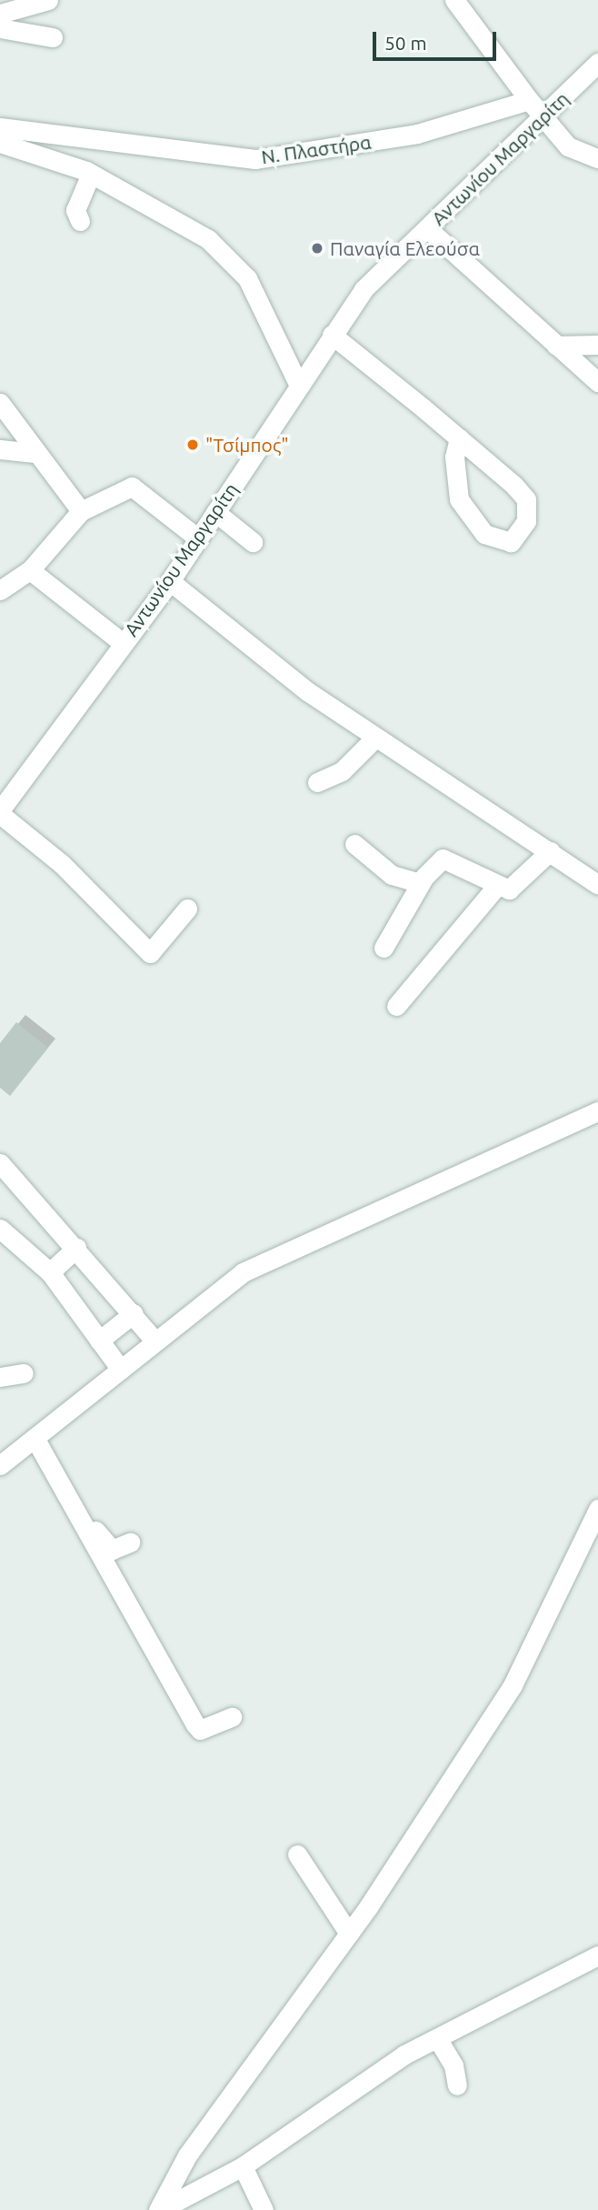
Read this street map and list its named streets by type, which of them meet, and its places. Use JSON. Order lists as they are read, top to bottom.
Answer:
{
  "streets": {
    "street": ["Ν. Πλαστήρα", "Αντωνίου Μαργαρίτη"]
  },
  "places": ["Παναγία Ελεούσα", "\"Τσίμπος\""],
  "scale_bar": "50 m"
}
